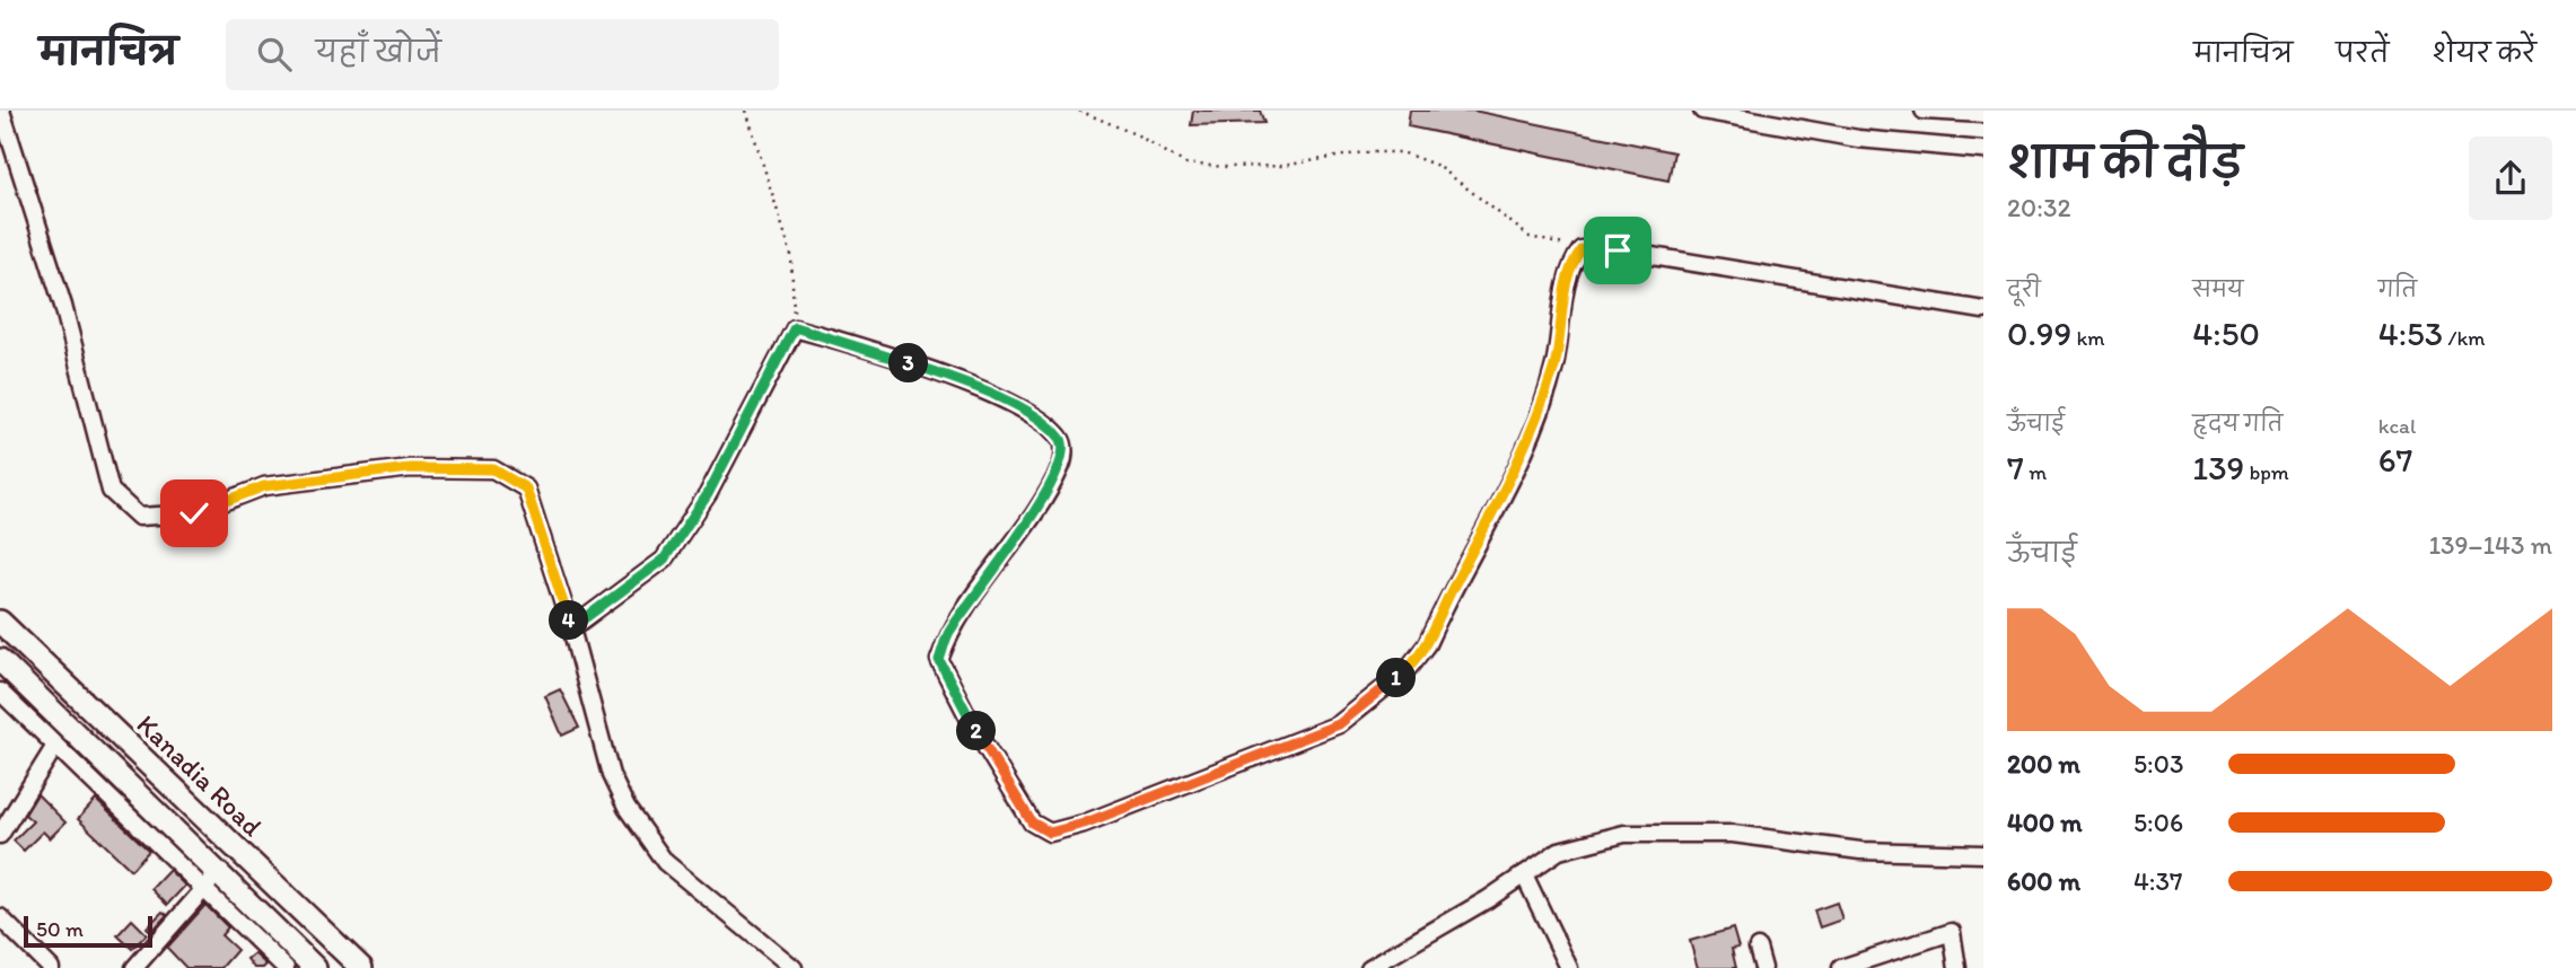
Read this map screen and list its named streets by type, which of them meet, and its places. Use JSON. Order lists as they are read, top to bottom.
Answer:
{
  "streets": {
    "main road": ["Kanadia Road"]
  },
  "scale_bar": "50 m",
  "page": {
    "header": "मानचित्र",
    "search": "यहाँ खोजें",
    "nav": ["मानचित्र", "परतें", "शेयर करें"],
    "heading": ["शाम की दौड़", "20:32"],
    "stats": [
      ["दूरी", "0.99 km"],
      ["समय", "4:50"],
      ["गति", "4:53 /km"],
      ["ऊँचाई", "7 m"],
      ["हृदय गति", "139 bpm"],
      ["kcal", "67"]
    ],
    "pins": [
      "3",
      "4",
      "1",
      "2"
    ],
    "chart": ["ऊँचाई", "139–143 m"],
    "list": [
      {
        "name": "200 m",
        "note": "5:03"
      },
      {
        "name": "400 m",
        "note": "5:06"
      },
      {
        "name": "600 m",
        "note": "4:37"
      }
    ],
    "scale": "50 m"
  }
}
